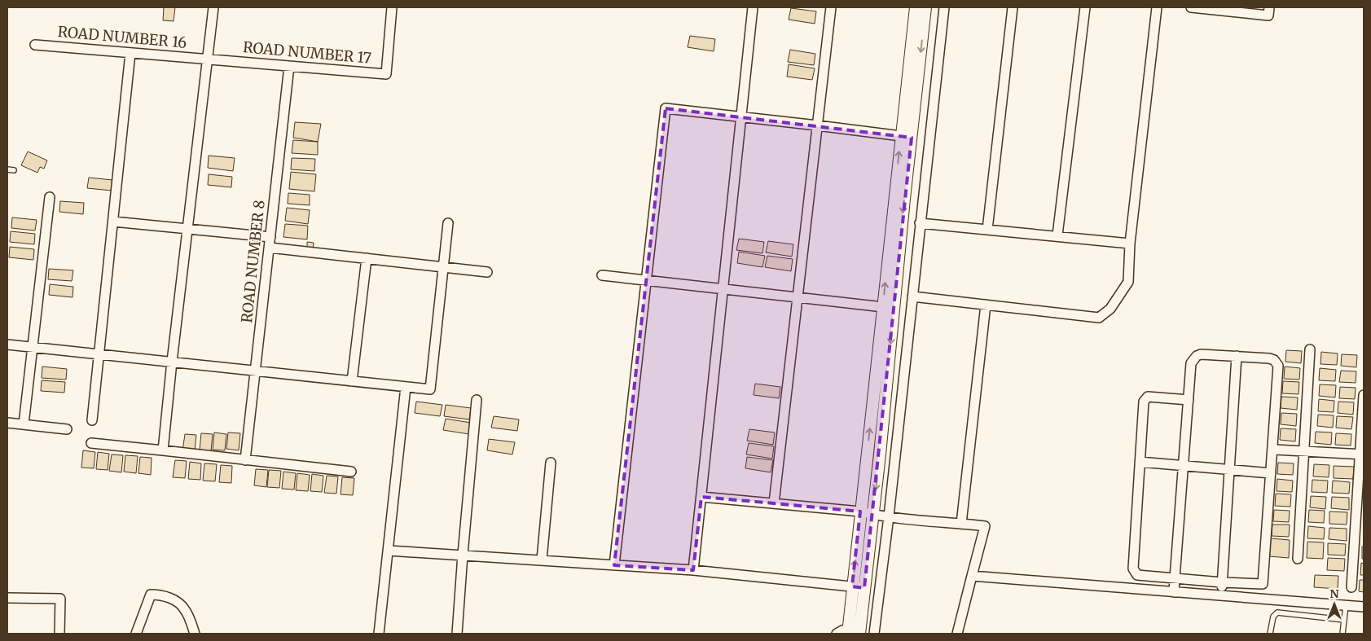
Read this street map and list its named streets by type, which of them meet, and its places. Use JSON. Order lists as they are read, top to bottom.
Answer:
{
  "streets": {
    "street": ["ROAD NUMBER 16", "ROAD NUMBER 17", "ROAD NUMBER 8"]
  },
  "crossings": [
    ["ROAD NUMBER 16", "ROAD NUMBER 17"],
    ["ROAD NUMBER 17", "ROAD NUMBER 8"]
  ],
  "north": "top"
}
